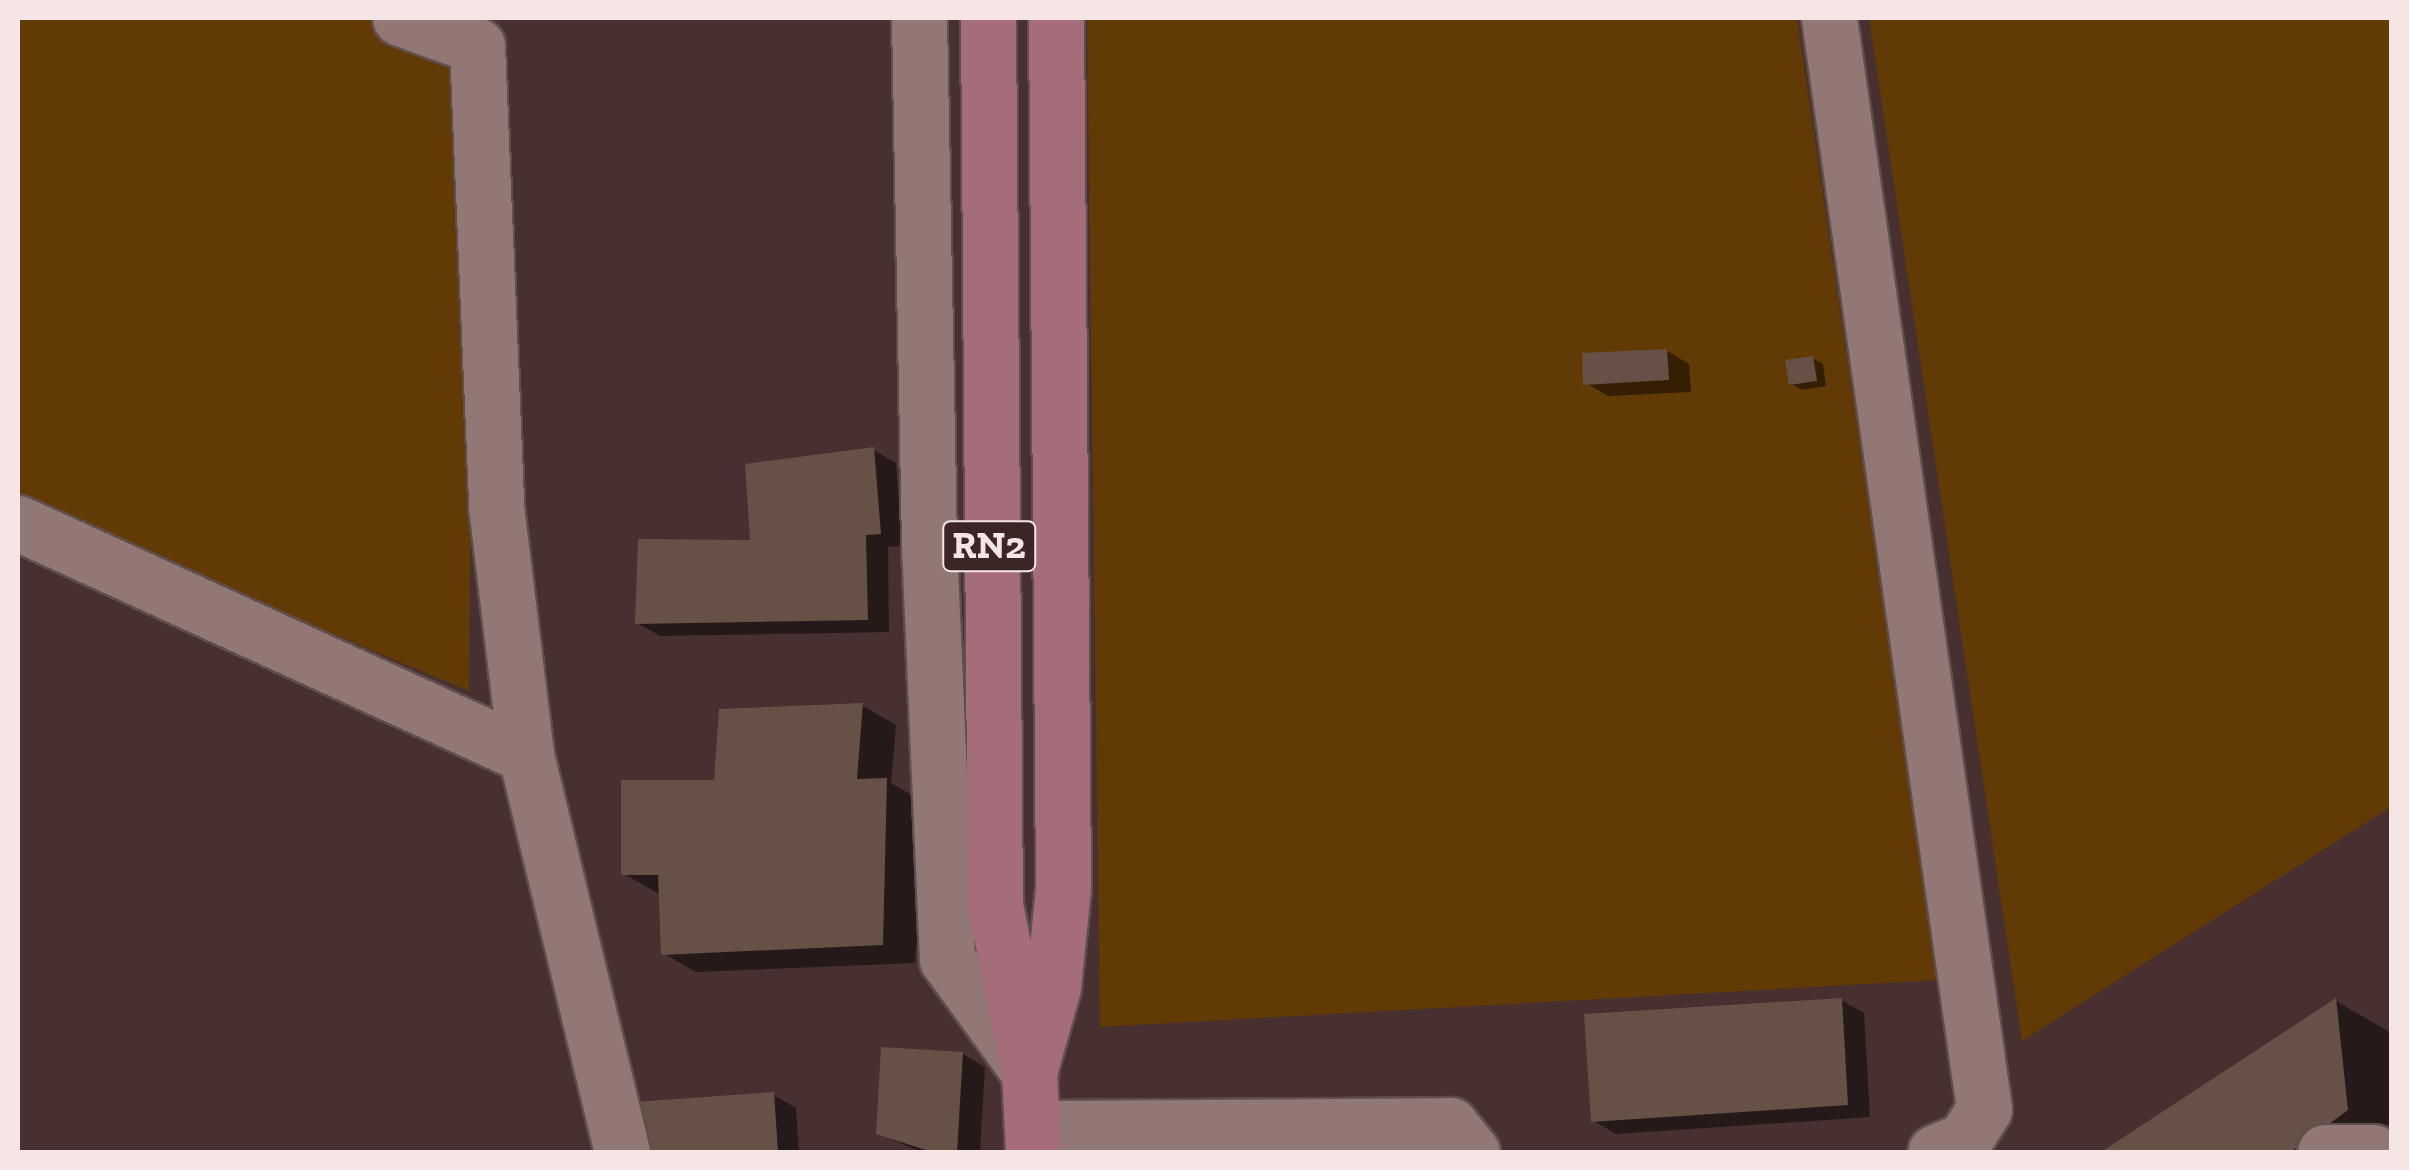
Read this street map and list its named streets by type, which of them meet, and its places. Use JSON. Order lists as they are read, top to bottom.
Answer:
{
  "streets": {
    "main road": ["RN2"]
  }
}
